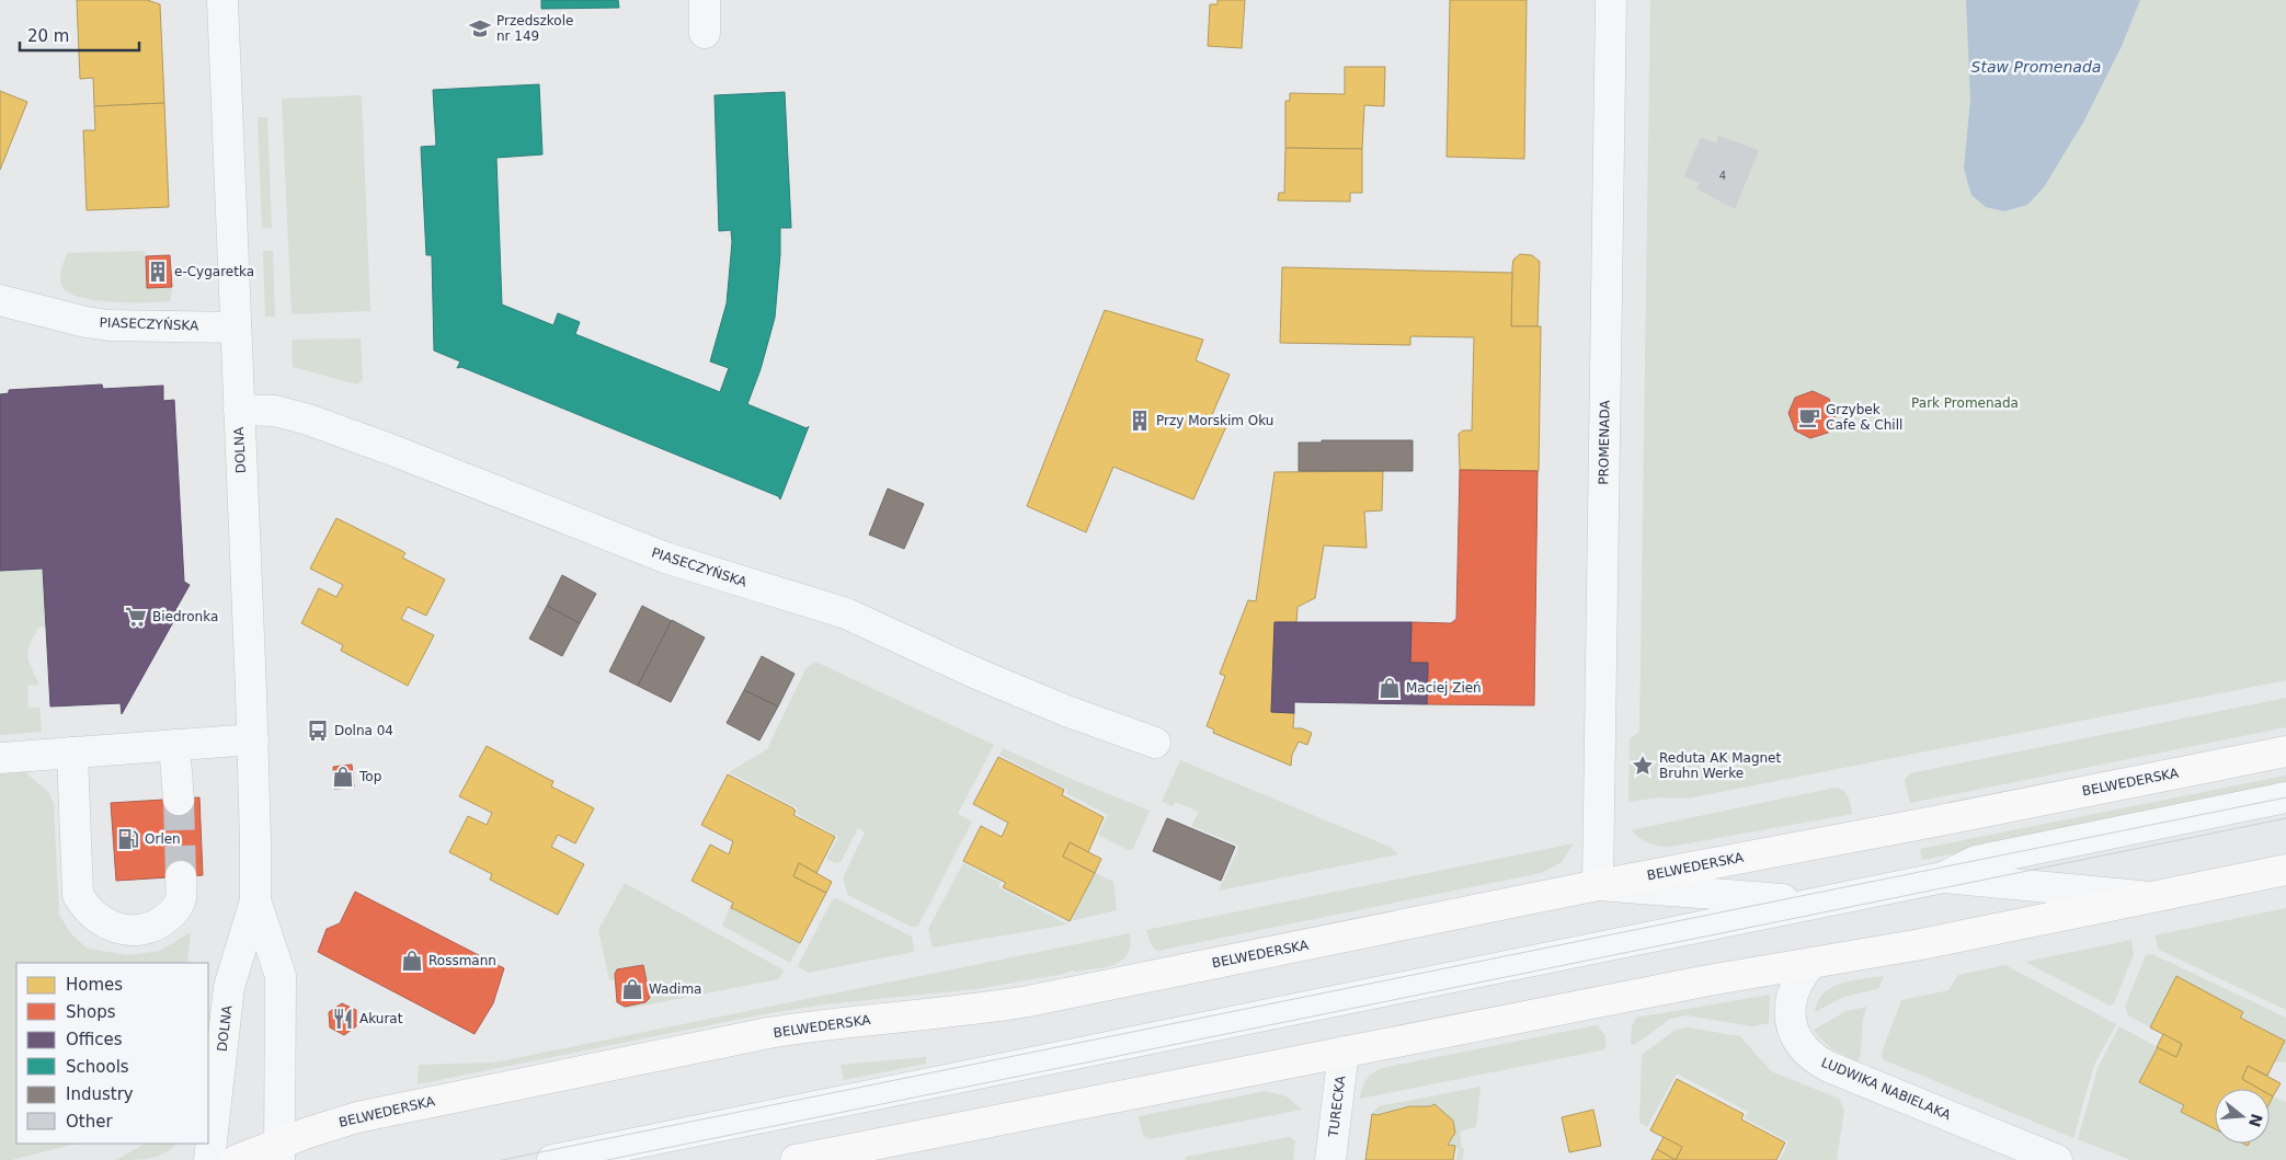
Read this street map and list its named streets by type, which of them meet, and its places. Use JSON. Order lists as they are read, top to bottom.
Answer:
{
  "streets": {
    "main road": ["BELWEDERSKA"],
    "street": [
      "PIASECZYŃSKA",
      "PROMENADA",
      "DOLNA",
      "LUDWIKA NABIELAKA",
      "TURECKA"
    ]
  },
  "crossings": [
    ["PIASECZYŃSKA", "DOLNA"],
    ["PROMENADA", "BELWEDERSKA"],
    ["DOLNA", "BELWEDERSKA"]
  ],
  "water": ["Staw Promenada"],
  "parks": ["Park Promenada"],
  "places": {
    "school or university": ["Przedszkole nr 149"],
    "building": ["e-Cygaretka", "Przy Morskim Oku"],
    "cafe": ["Grzybek Cafe & Chill"],
    "supermarket": ["Biedronka"],
    "shop": [
      "Maciej Zień",
      "Top",
      "Rossmann",
      "Wadima"
    ],
    "bus stop": ["Dolna 04"],
    "place": ["Reduta AK Magnet Bruhn Werke"],
    "fuel station": ["Orlen"],
    "restaurant": ["Akurat"]
  },
  "house_numbers": ["4"],
  "legend": [
    "Homes",
    "Shops",
    "Offices",
    "Schools",
    "Industry",
    "Other"
  ],
  "scale_bar": "20 m",
  "north": "right"
}
